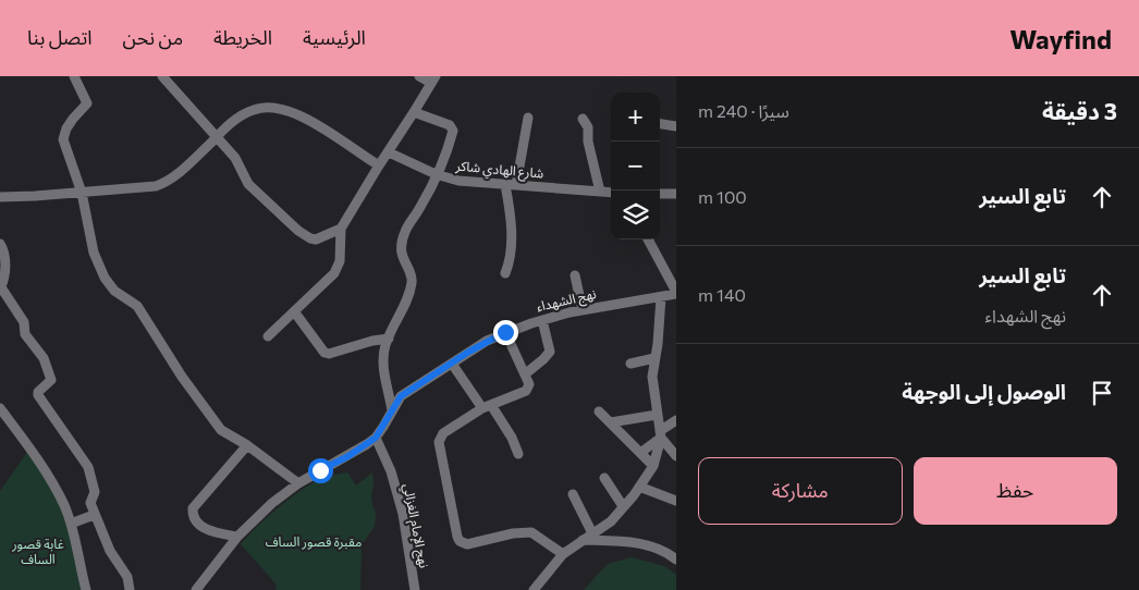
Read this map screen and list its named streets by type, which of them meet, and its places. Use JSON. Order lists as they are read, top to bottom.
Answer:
{
  "streets": {
    "street": ["شارع الهادي شاكر", "نهج الشهداء", "نهج الإمام الغزالي"]
  },
  "crossings": [
    ["نهج الشهداء", "نهج الإمام الغزالي"]
  ],
  "parks": ["مقبرة قصور الساف", "غابة قصور الساف"],
  "page": {
    "header": "Wayfind",
    "nav": [
      "الرئيسية",
      "الخريطة",
      "من نحن",
      "اتصل بنا"
    ],
    "heading": ["3 دقيقة", "سيرًا · 240 m"],
    "map_buttons": ["+", "−"],
    "list": [
      ["تابع السير", "100 m"],
      ["تابع السير", "نهج الشهداء", "140 m"],
      "الوصول إلى الوجهة"
    ],
    "buttons": ["حفظ", "مشاركة"]
  }
}
